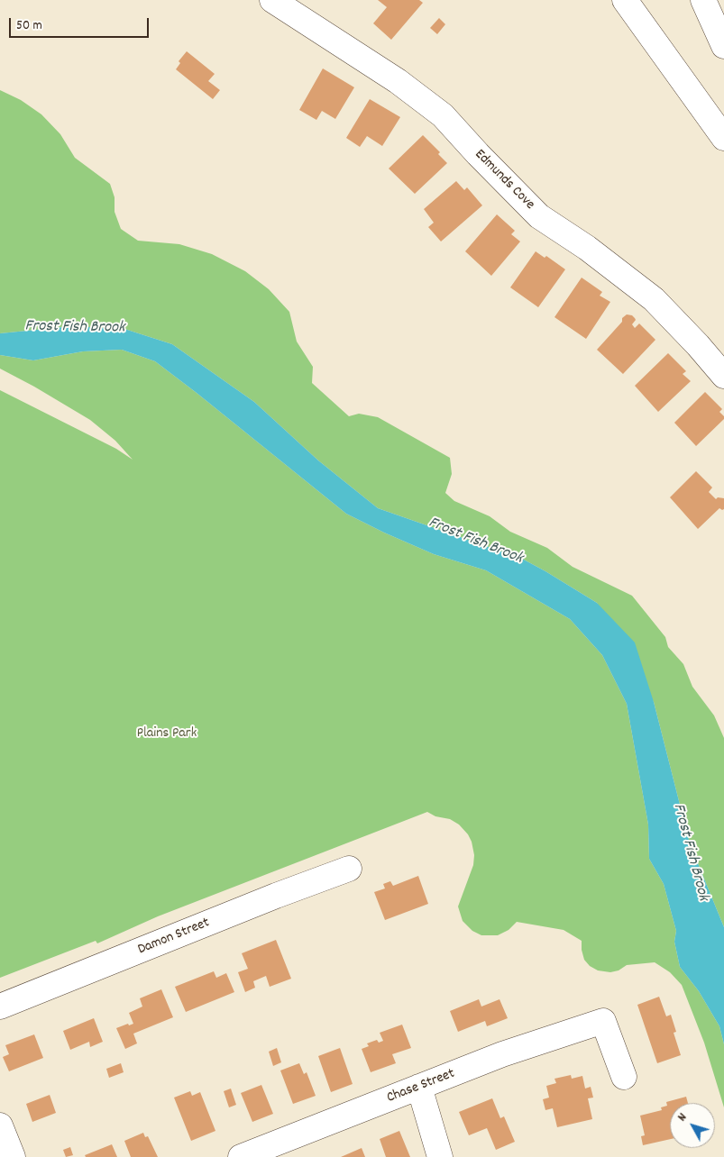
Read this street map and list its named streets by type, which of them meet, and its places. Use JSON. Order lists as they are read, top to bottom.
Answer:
{
  "streets": {
    "main road": ["Edmunds Cove", "Damon Street", "Chase Street"]
  },
  "water": ["Frost Fish Brook"],
  "parks": ["Plains Park"],
  "scale_bar": "50 m",
  "north": "top left"
}
